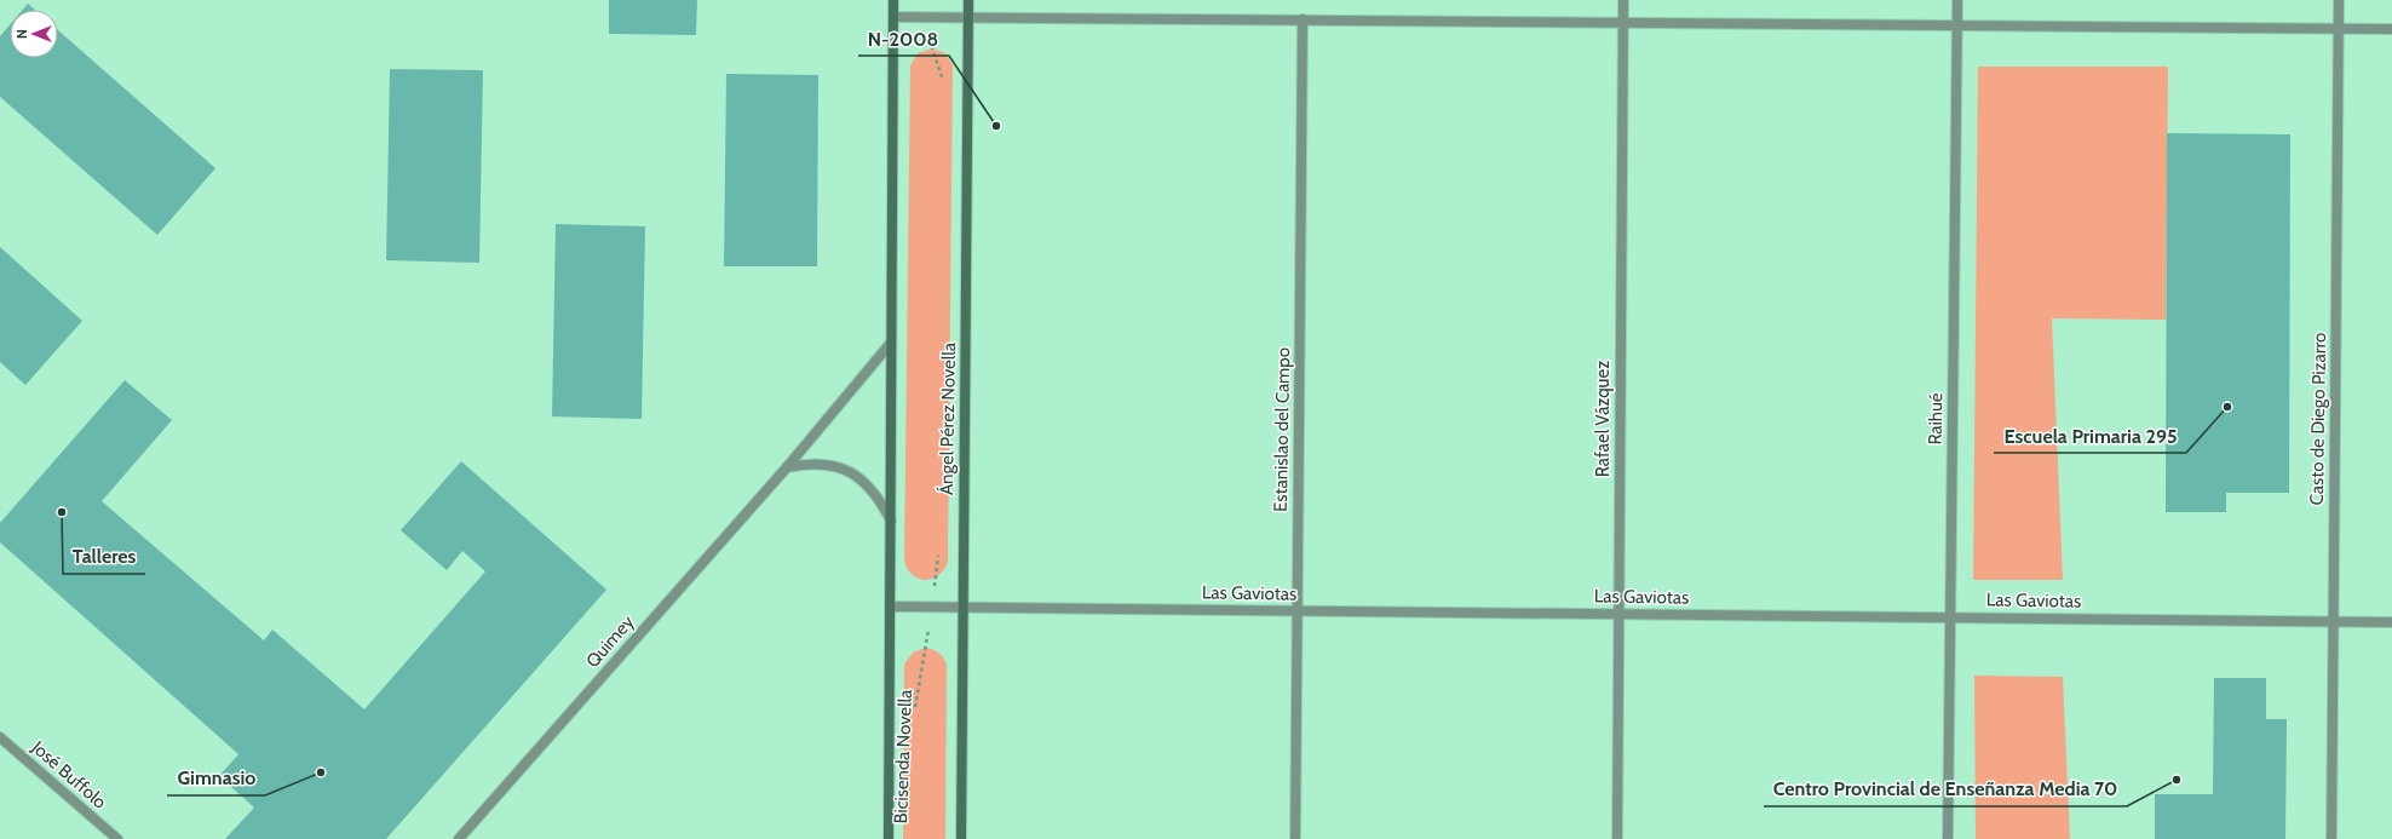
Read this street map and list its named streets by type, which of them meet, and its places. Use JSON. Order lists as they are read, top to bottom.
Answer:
{
  "streets": {
    "main road": ["Ángel Pérez Novella"],
    "street": [
      "Rafael Vázquez",
      "Raihué",
      "Casto de Diego Pizarro",
      "Estanislao del Campo",
      "Las Gaviotas",
      "Quimey",
      "José Buffolo"
    ],
    "path": ["Bicisenda Novella"]
  },
  "crossings": [
    ["Ángel Pérez Novella", "Las Gaviotas"],
    ["Rafael Vázquez", "Las Gaviotas"],
    ["Raihué", "Las Gaviotas"],
    ["Casto de Diego Pizarro", "Las Gaviotas"],
    ["Estanislao del Campo", "Las Gaviotas"]
  ],
  "places": [
    "N-2008",
    "Escuela Primaria 295",
    "Talleres",
    "Gimnasio",
    "Centro Provincial de Enseñanza Media 70"
  ],
  "north": "left"
}
